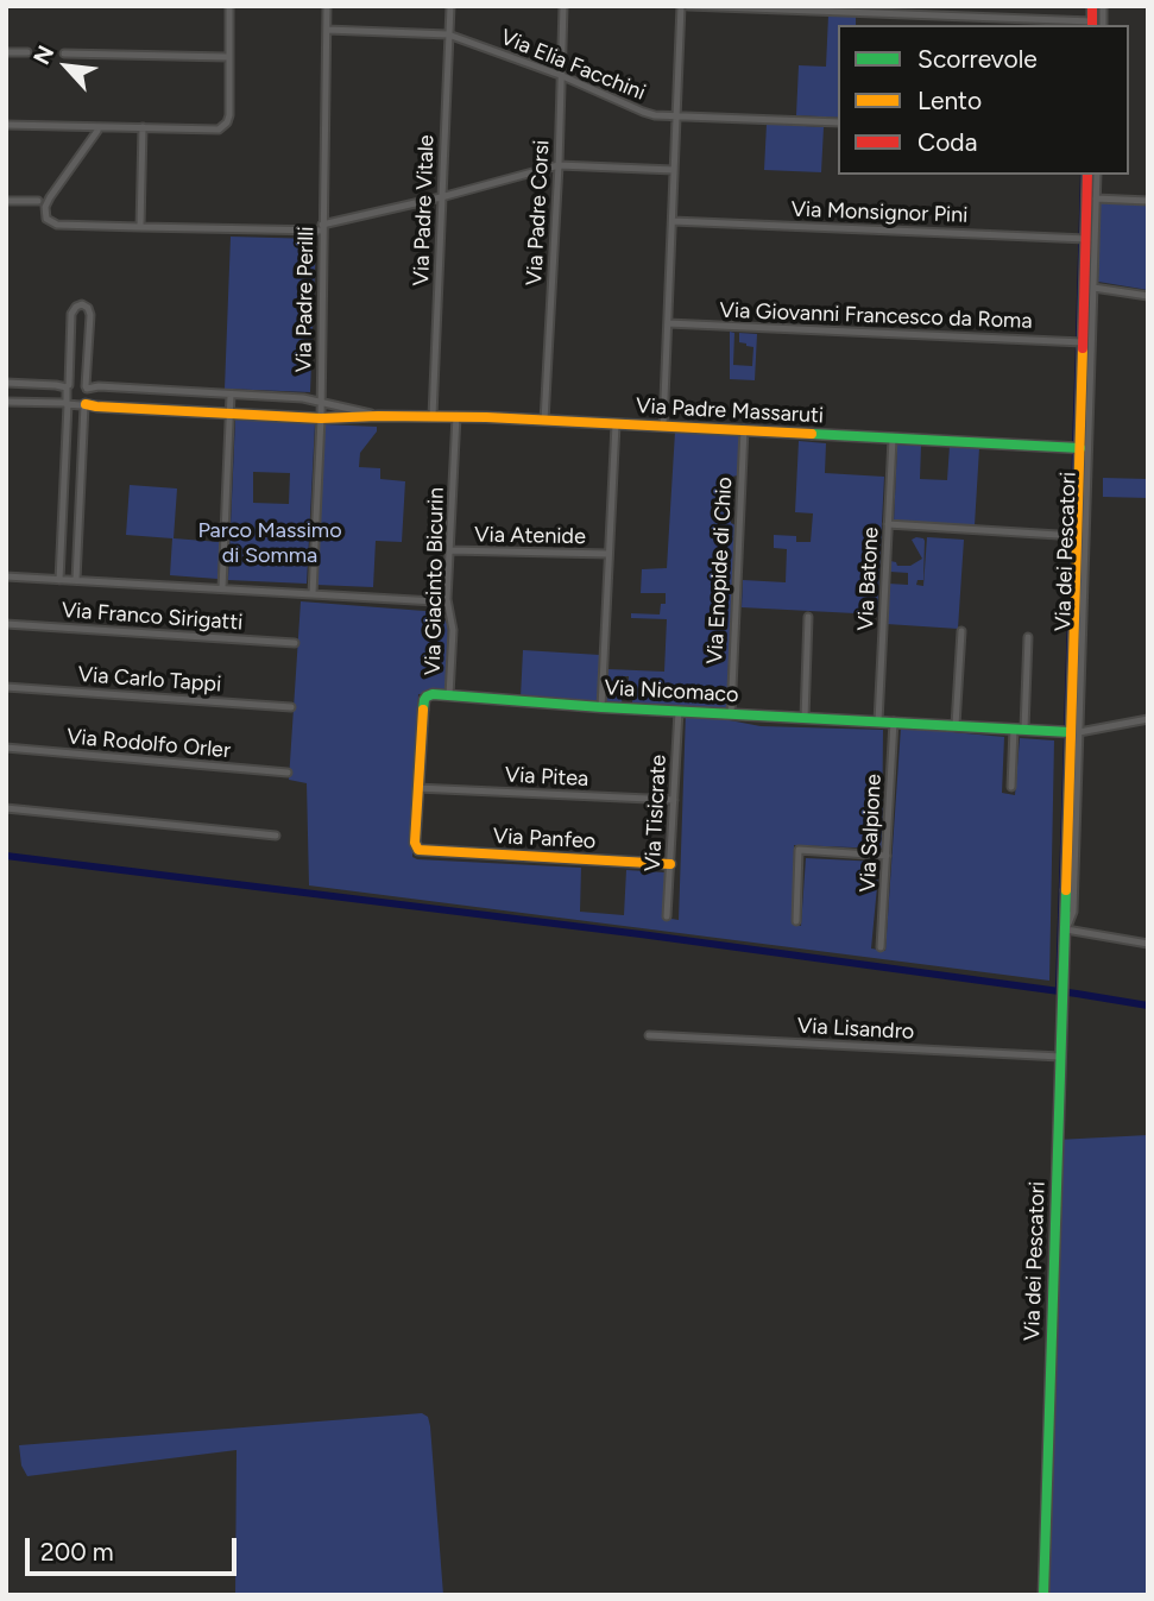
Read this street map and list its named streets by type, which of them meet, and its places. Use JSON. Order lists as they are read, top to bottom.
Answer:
{
  "streets": {
    "street": [
      "Via Elia Facchini",
      "Via Padre Vitale",
      "Via Padre Corsi",
      "Via Monsignor Pini",
      "Via Padre Perilli",
      "Via Giovanni Francesco da Roma",
      "Via Padre Massaruti",
      "Via Atenide",
      "Via dei Pescatori",
      "Via Enopide di Chio",
      "Via Batone",
      "Via Giacinto Bicurin",
      "Via Franco Sirigatti",
      "Via Carlo Tappi",
      "Via Nicomaco",
      "Via Rodolfo Orler",
      "Via Pitea",
      "Via Tisicrate",
      "Via Salpione",
      "Via Panfeo",
      "Via Lisandro"
    ]
  },
  "crossings": [
    ["Via Elia Facchini", "Via Padre Vitale"],
    ["Via Elia Facchini", "Via Padre Corsi"],
    ["Via Elia Facchini", "Via Padre Perilli"],
    ["Via Padre Vitale", "Via Padre Massaruti"],
    ["Via Padre Corsi", "Via Padre Massaruti"],
    ["Via Monsignor Pini", "Via dei Pescatori"],
    ["Via Padre Perilli", "Via Padre Massaruti"],
    ["Via Giovanni Francesco da Roma", "Via dei Pescatori"],
    ["Via Padre Massaruti", "Via dei Pescatori"],
    ["Via Padre Massaruti", "Via Enopide di Chio"],
    ["Via Padre Massaruti", "Via Batone"],
    ["Via Padre Massaruti", "Via Giacinto Bicurin"],
    ["Via Atenide", "Via Giacinto Bicurin"],
    ["Via dei Pescatori", "Via Nicomaco"],
    ["Via dei Pescatori", "Via Lisandro"],
    ["Via Enopide di Chio", "Via Nicomaco"],
    ["Via Batone", "Via Nicomaco"],
    ["Via Giacinto Bicurin", "Via Nicomaco"],
    ["Via Nicomaco", "Via Tisicrate"],
    ["Via Nicomaco", "Via Salpione"],
    ["Via Pitea", "Via Tisicrate"],
    ["Via Pitea", "Via Panfeo"],
    ["Via Tisicrate", "Via Panfeo"]
  ],
  "parks": ["Parco Massimo di Somma"],
  "legend": ["Scorrevole", "Lento", "Coda"],
  "scale_bar": "200 m",
  "north": "top left"
}
